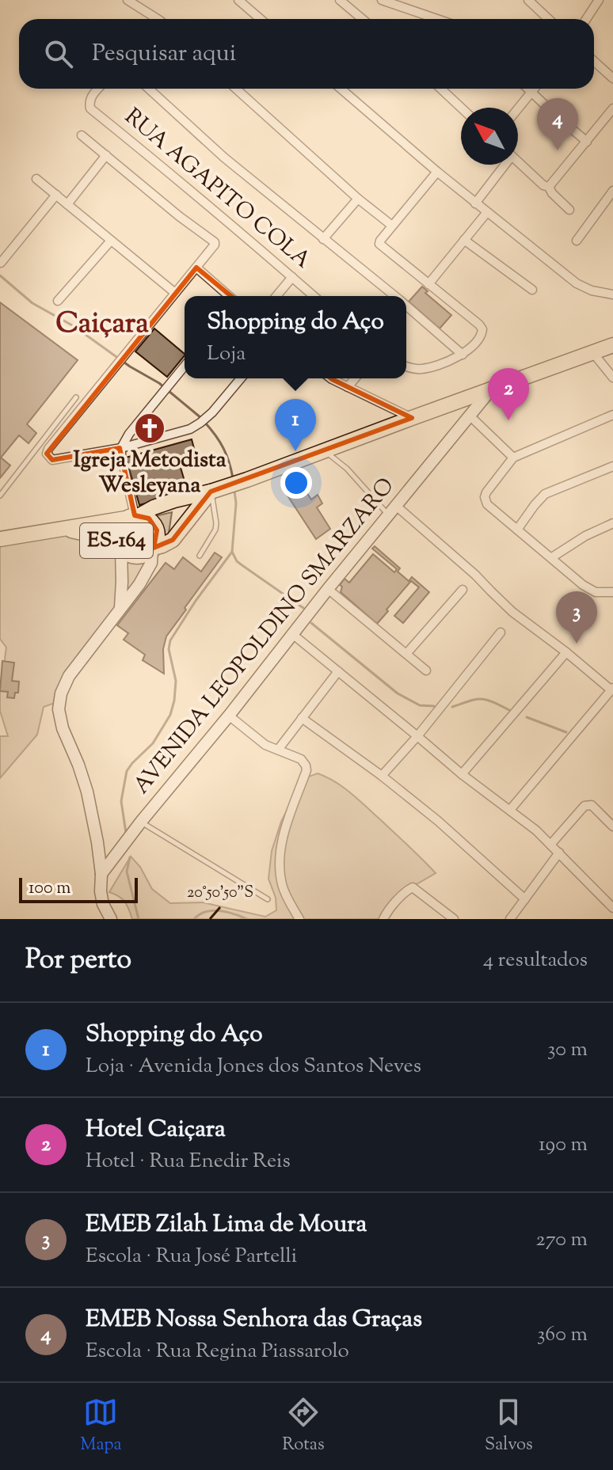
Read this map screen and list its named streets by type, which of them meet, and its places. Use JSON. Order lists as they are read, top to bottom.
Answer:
{
  "streets": {
    "highway": ["ES-164"],
    "street": ["RUA AGAPITO COLA", "AVENIDA LEOPOLDINO SMARZARO"]
  },
  "crossings": [
    ["ES-164", "AVENIDA LEOPOLDINO SMARZARO"]
  ],
  "districts": ["Caiçara"],
  "places": {
    "church": ["Igreja Metodista Wesleyana"]
  },
  "scale_bar": "100 m",
  "north": "top left",
  "page": {
    "search": "Pesquisar aqui",
    "pins": [
      "4",
      "2",
      "1",
      "3"
    ],
    "popup": ["Shopping do Aço", "Loja"],
    "scale": "100 m",
    "heading": ["Por perto", "4 resultados"],
    "list": [
      {
        "mark": "1",
        "name": "Shopping do Aço",
        "note": "Loja · Avenida Jones dos Santos Neves",
        "value": "30 m"
      },
      {
        "mark": "2",
        "name": "Hotel Caiçara",
        "note": "Hotel · Rua Enedir Reis",
        "value": "190 m"
      },
      {
        "mark": "3",
        "name": "EMEB Zilah Lima de Moura",
        "note": "Escola · Rua José Partelli",
        "value": "270 m"
      },
      {
        "mark": "4",
        "name": "EMEB Nossa Senhora das Graças",
        "note": "Escola · Rua Regina Piassarolo",
        "value": "360 m"
      }
    ],
    "nav": ["Mapa", "Rotas", "Salvos"]
  },
  "coordinates": ["20°50'50\"S"]
}
